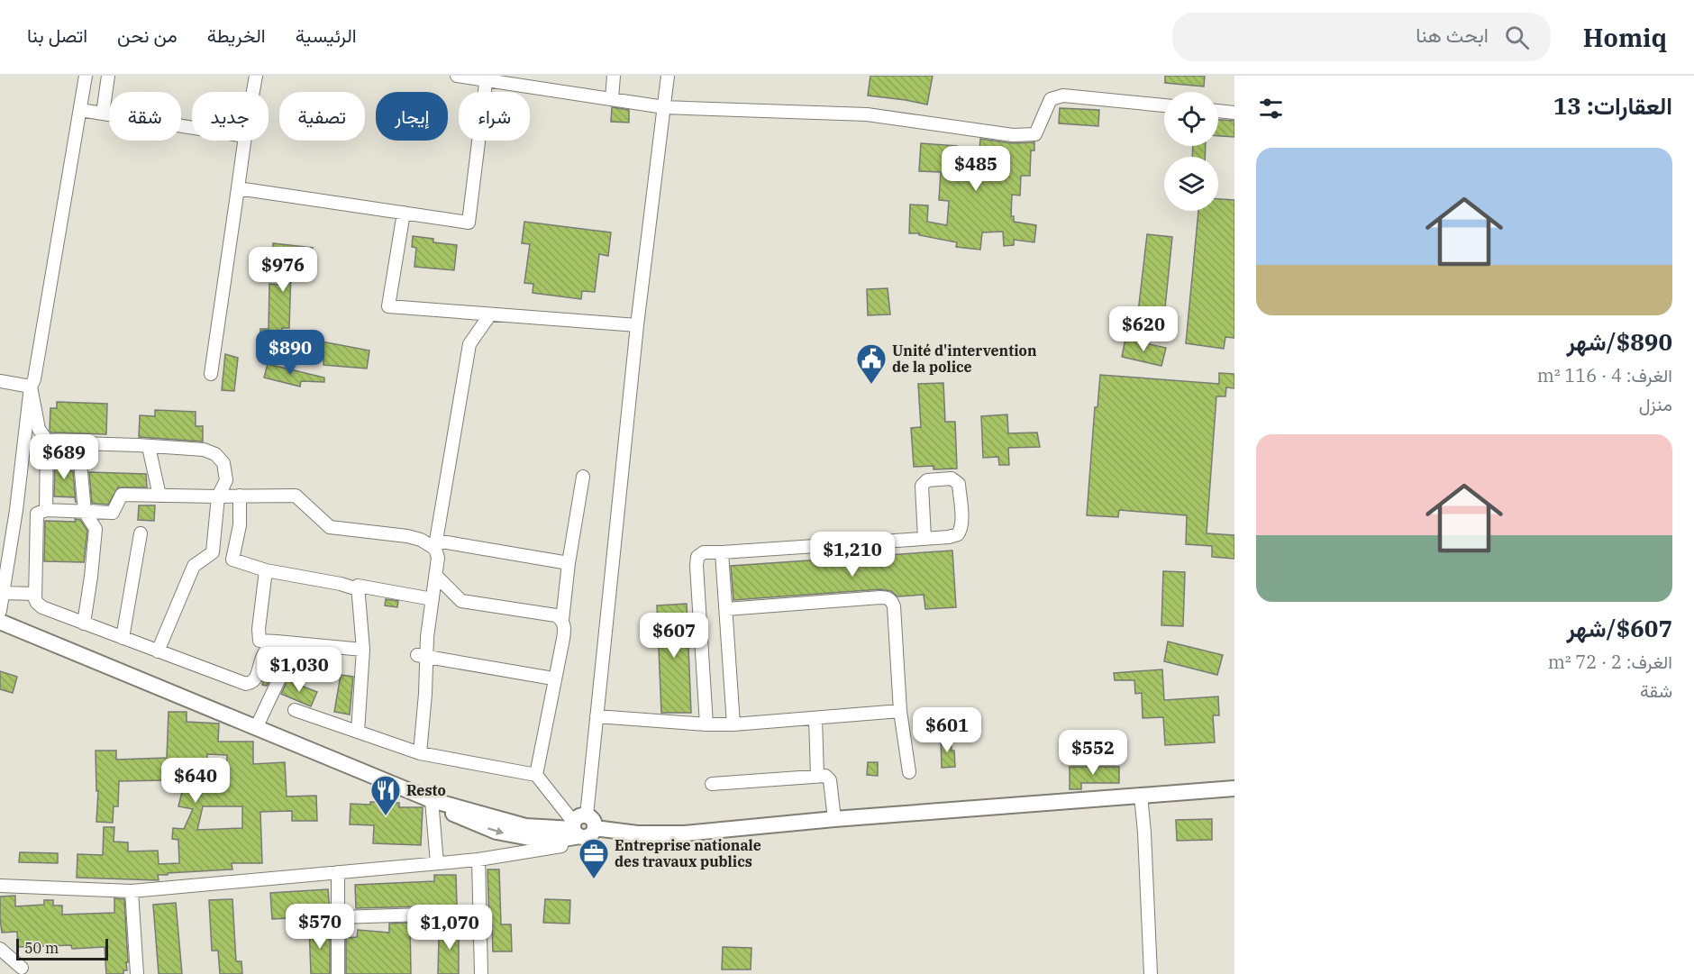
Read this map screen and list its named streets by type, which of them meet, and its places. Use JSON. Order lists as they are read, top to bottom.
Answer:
{
  "places": {
    "public building": ["Unité d'intervention de la police"],
    "restaurant": ["Resto"],
    "office": ["Entreprise nationale des travaux publics"]
  },
  "scale_bar": "50 m",
  "page": {
    "header": "Homiq",
    "search": "ابحث هنا",
    "nav": [
      "الرئيسية",
      "الخريطة",
      "من نحن",
      "اتصل بنا"
    ],
    "heading": "العقارات: 13",
    "chip": [
      "شراء",
      "إيجار",
      "تصفية",
      "جديد",
      "شقة"
    ],
    "list": [
      {
        "name": "$890/شهر",
        "note": "الغرف: 4 · 116 m² · منزل"
      },
      {
        "name": "$607/شهر",
        "note": "الغرف: 2 · 72 m² · شقة"
      }
    ],
    "price": [
      "$485",
      "$976",
      "$620",
      "$890",
      "$689",
      "$1,210",
      "$607",
      "$1,030",
      "$601",
      "$552",
      "$640",
      "$570",
      "$1,070"
    ],
    "scale": "50 m"
  }
}
